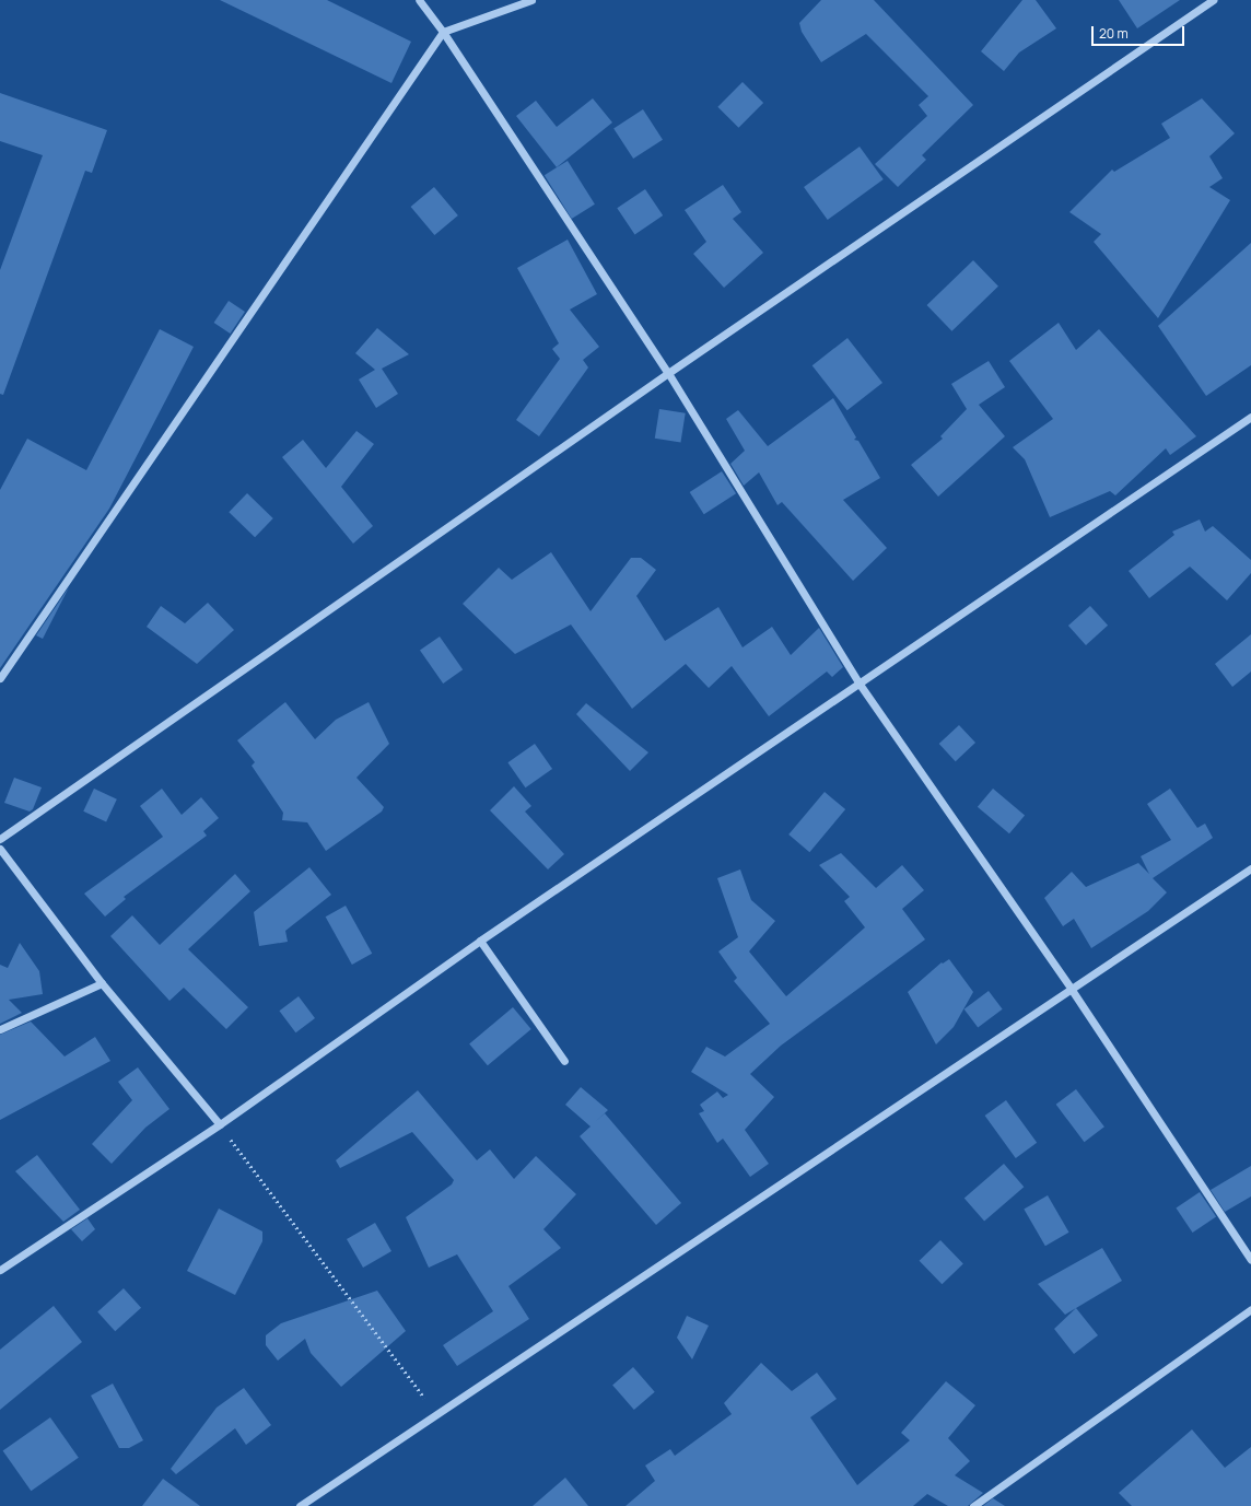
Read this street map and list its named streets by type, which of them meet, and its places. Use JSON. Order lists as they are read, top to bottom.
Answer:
{
  "scale_bar": "20 m"
}
